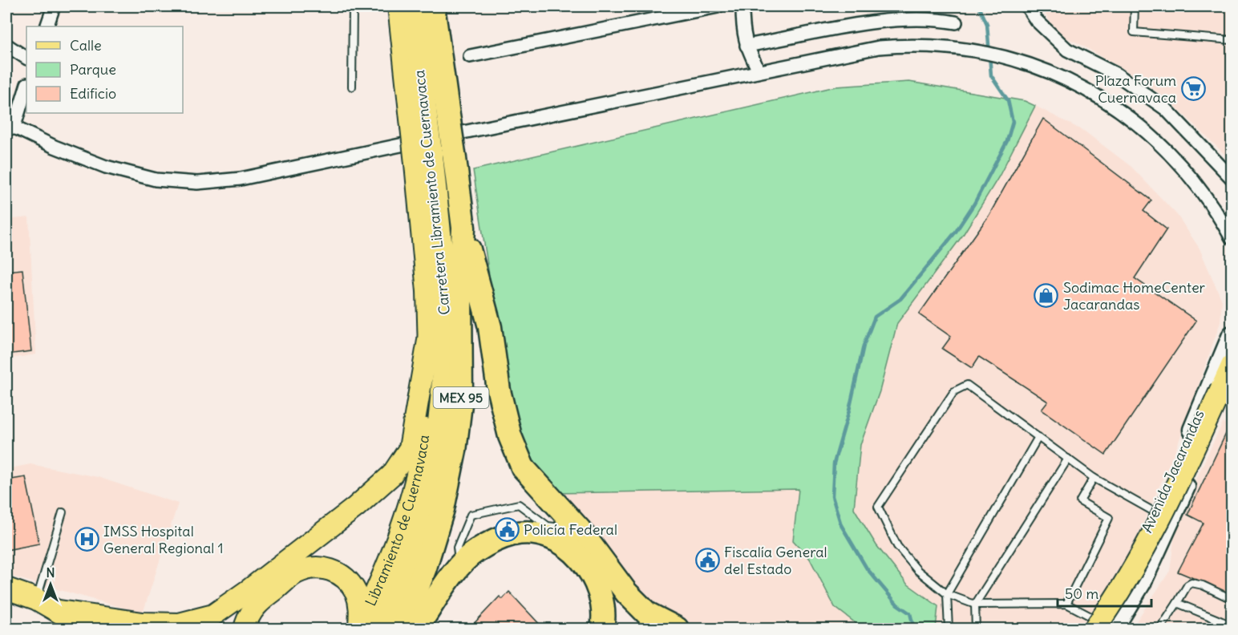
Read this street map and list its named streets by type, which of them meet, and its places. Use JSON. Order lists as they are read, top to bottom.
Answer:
{
  "streets": {
    "highway": ["Carretera Libramiento de Cuernavaca", "MEX 95"],
    "main road": ["Libramiento de Cuernavaca"],
    "street": ["Avenida Jacarandas"]
  },
  "crossings": [
    ["Carretera Libramiento de Cuernavaca", "MEX 95"],
    ["Carretera Libramiento de Cuernavaca", "Libramiento de Cuernavaca"]
  ],
  "places": {
    "supermarket": ["Plaza Forum Cuernavaca"],
    "shop": ["Sodimac HomeCenter Jacarandas"],
    "public building": ["Policía Federal", "Fiscalía General del Estado"],
    "hospital": ["IMSS Hospital General Regional 1"]
  },
  "legend": ["Calle", "Parque", "Edificio"],
  "scale_bar": "50 m",
  "north": "top"
}
